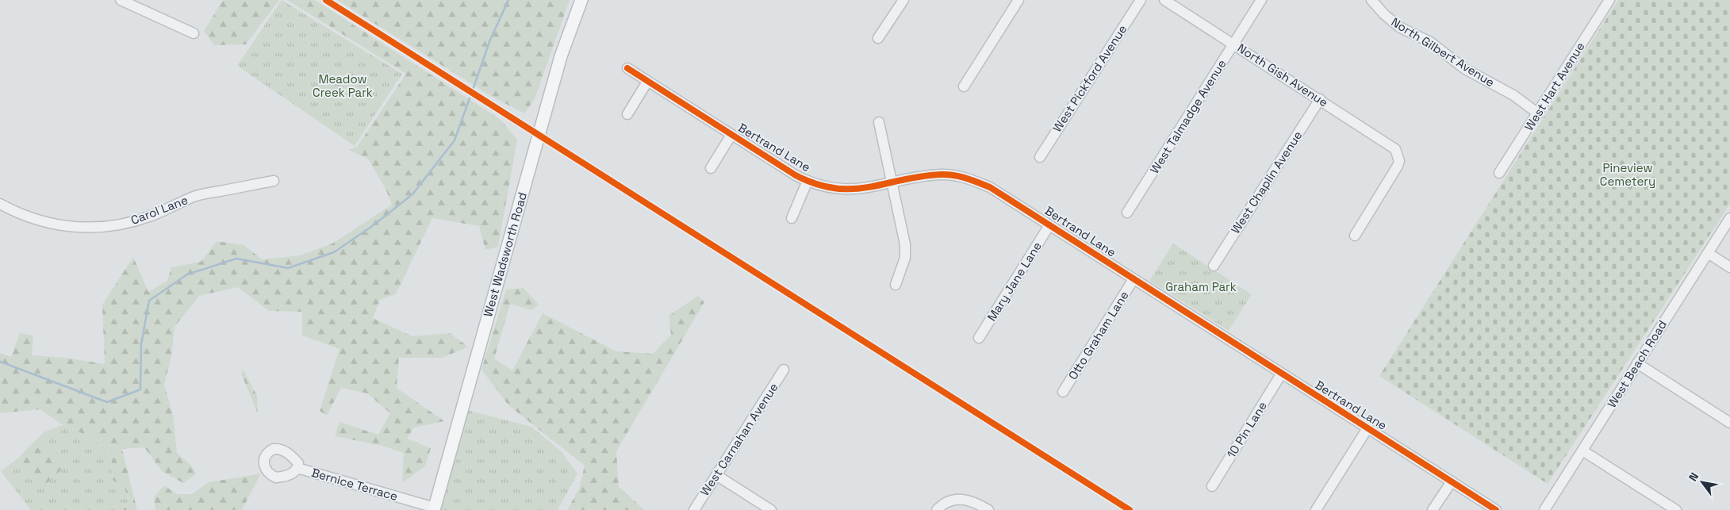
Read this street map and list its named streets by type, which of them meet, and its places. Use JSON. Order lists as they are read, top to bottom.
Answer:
{
  "streets": {
    "main road": ["West Wadsworth Road"],
    "street": [
      "North Gilbert Avenue",
      "North Gish Avenue",
      "West Pickford Avenue",
      "West Hart Avenue",
      "West Talmadge Avenue",
      "Bertrand Lane",
      "West Chaplin Avenue",
      "Carol Lane",
      "Mary Jane Lane",
      "Otto Graham Lane",
      "West Beach Road",
      "10 Pin Lane",
      "West Carnahan Avenue",
      "Bernice Terrace"
    ]
  },
  "crossings": [
    ["North Gilbert Avenue", "West Hart Avenue"],
    ["North Gish Avenue", "West Talmadge Avenue"],
    ["North Gish Avenue", "West Chaplin Avenue"],
    ["Bertrand Lane", "Mary Jane Lane"],
    ["Bertrand Lane", "Otto Graham Lane"],
    ["Bertrand Lane", "10 Pin Lane"],
    ["West Wadsworth Road", "Bernice Terrace"]
  ],
  "parks": ["Meadow Creek Park", "Pineview Cemetery", "Graham Park"],
  "north": "top left"
}
